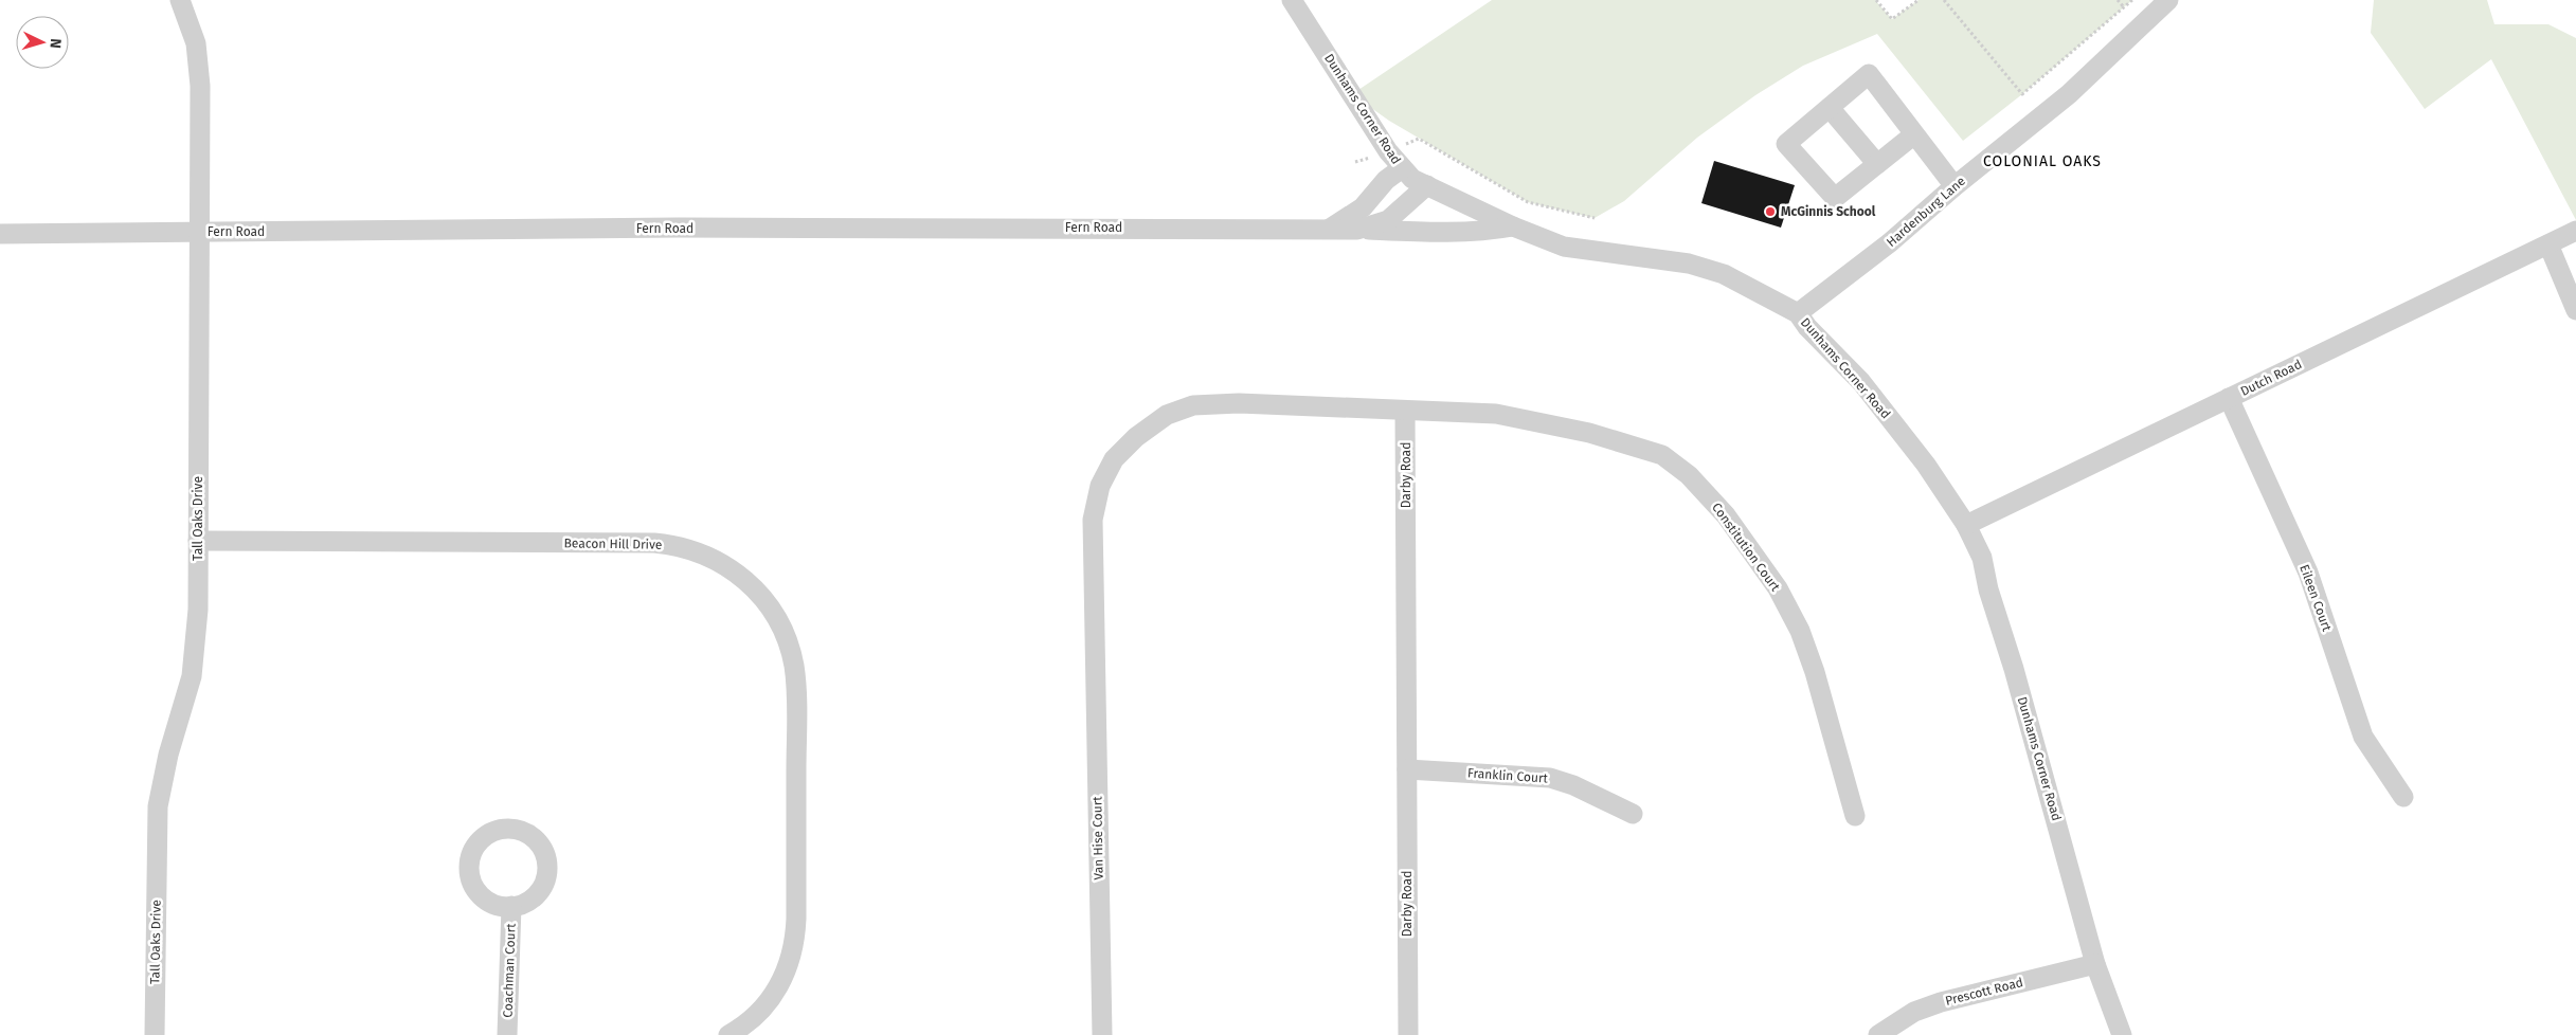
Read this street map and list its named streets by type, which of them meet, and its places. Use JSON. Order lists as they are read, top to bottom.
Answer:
{
  "streets": {
    "street": [
      "Dunhams Corner Road",
      "Hardenburg Lane",
      "Fern Road",
      "Dutch Road",
      "Darby Road",
      "Tall Oaks Drive",
      "Beacon Hill Drive",
      "Constitution Court",
      "Eileen Court",
      "Franklin Court",
      "Van Hise Court",
      "Coachman Court",
      "Prescott Road"
    ]
  },
  "crossings": [
    ["Dunhams Corner Road", "Hardenburg Lane"],
    ["Dunhams Corner Road", "Fern Road"],
    ["Dunhams Corner Road", "Dutch Road"],
    ["Dunhams Corner Road", "Prescott Road"],
    ["Fern Road", "Tall Oaks Drive"],
    ["Dutch Road", "Eileen Court"],
    ["Darby Road", "Constitution Court"],
    ["Darby Road", "Franklin Court"],
    ["Darby Road", "Van Hise Court"],
    ["Tall Oaks Drive", "Beacon Hill Drive"],
    ["Constitution Court", "Van Hise Court"]
  ],
  "districts": ["COLONIAL OAKS"],
  "places": ["McGinnis School"],
  "north": "right"
}
